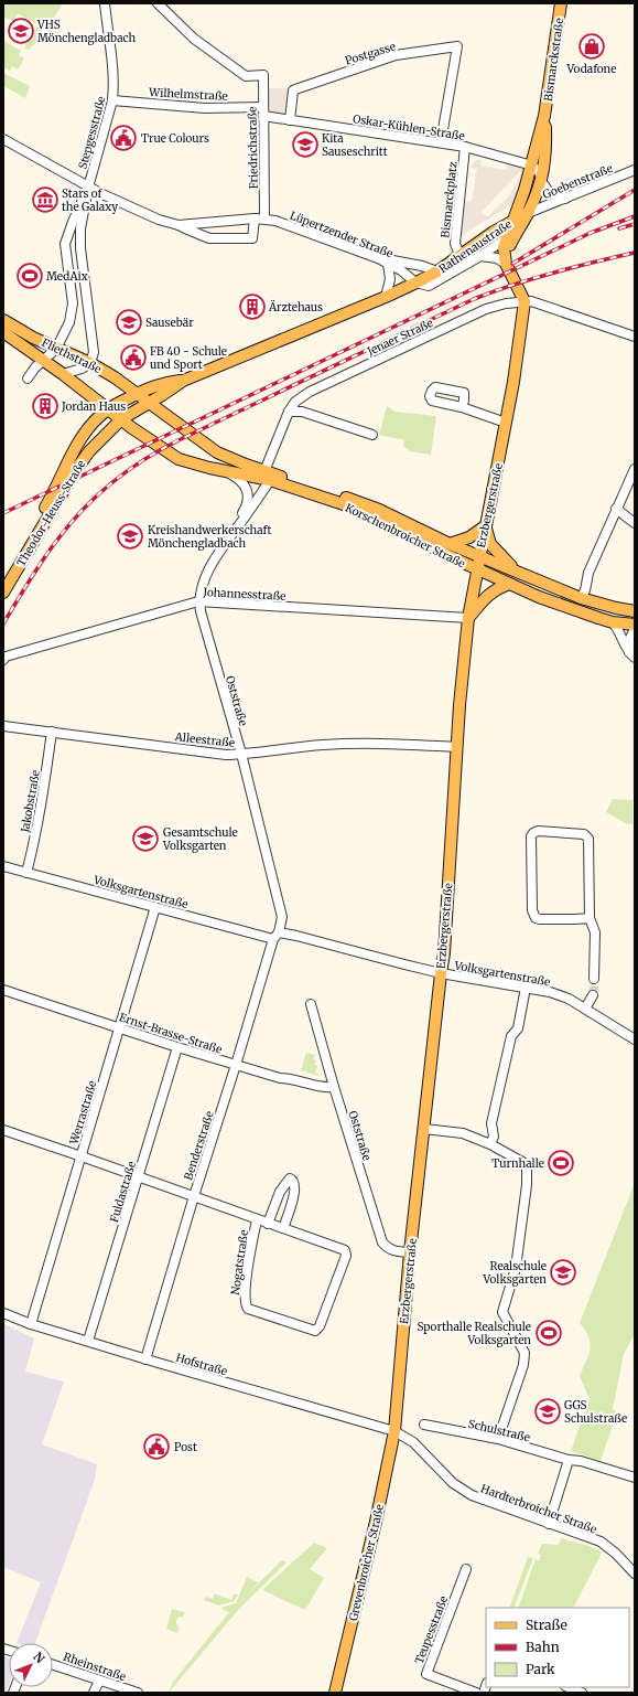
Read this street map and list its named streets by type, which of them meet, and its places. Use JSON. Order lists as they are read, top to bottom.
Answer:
{
  "streets": {
    "main road": [
      "Bismarckstraße",
      "Rathenaustraße",
      "Fliethstraße",
      "Erzbergerstraße",
      "Theodor-Heuss-Straße",
      "Korschenbroicher Straße",
      "Grevenbroicher Straße"
    ],
    "street": [
      "Postgasse",
      "Wilhelmstraße",
      "Oskar-Kühlen-Straße",
      "Stepgesstraße",
      "Friedrichstraße",
      "Goebenstraße",
      "Bismarckplatz",
      "Lüpertzender Straße",
      "Jenaer Straße",
      "Johannesstraße",
      "Oststraße",
      "Alleestraße",
      "Jakobstraße",
      "Volksgartenstraße",
      "Ernst-Brasse-Straße",
      "Werrastraße",
      "Benderstraße",
      "Fuldastraße",
      "Nogatstraße",
      "Hofstraße",
      "Schulstraße",
      "Hardterbroicher Straße",
      "Teupesstraße",
      "Rheinstraße"
    ]
  },
  "crossings": [
    ["Postgasse", "Oskar-Kühlen-Straße"],
    ["Bismarckstraße", "Oskar-Kühlen-Straße"],
    ["Bismarckstraße", "Goebenstraße"],
    ["Bismarckstraße", "Rathenaustraße"],
    ["Wilhelmstraße", "Oskar-Kühlen-Straße"],
    ["Wilhelmstraße", "Stepgesstraße"],
    ["Wilhelmstraße", "Friedrichstraße"],
    ["Oskar-Kühlen-Straße", "Friedrichstraße"],
    ["Oskar-Kühlen-Straße", "Bismarckplatz"],
    ["Stepgesstraße", "Lüpertzender Straße"],
    ["Friedrichstraße", "Lüpertzender Straße"],
    ["Goebenstraße", "Rathenaustraße"],
    ["Bismarckplatz", "Rathenaustraße"],
    ["Lüpertzender Straße", "Rathenaustraße"],
    ["Rathenaustraße", "Fliethstraße"],
    ["Rathenaustraße", "Theodor-Heuss-Straße"],
    ["Rathenaustraße", "Korschenbroicher Straße"],
    ["Jenaer Straße", "Erzbergerstraße"],
    ["Jenaer Straße", "Korschenbroicher Straße"],
    ["Fliethstraße", "Theodor-Heuss-Straße"],
    ["Fliethstraße", "Korschenbroicher Straße"],
    ["Erzbergerstraße", "Korschenbroicher Straße"],
    ["Erzbergerstraße", "Johannesstraße"],
    ["Erzbergerstraße", "Oststraße"],
    ["Erzbergerstraße", "Alleestraße"],
    ["Erzbergerstraße", "Volksgartenstraße"],
    ["Erzbergerstraße", "Hofstraße"],
    ["Erzbergerstraße", "Hardterbroicher Straße"],
    ["Erzbergerstraße", "Grevenbroicher Straße"],
    ["Theodor-Heuss-Straße", "Korschenbroicher Straße"],
    ["Johannesstraße", "Oststraße"],
    ["Oststraße", "Alleestraße"],
    ["Oststraße", "Volksgartenstraße"],
    ["Oststraße", "Ernst-Brasse-Straße"],
    ["Oststraße", "Benderstraße"],
    ["Alleestraße", "Jakobstraße"],
    ["Jakobstraße", "Volksgartenstraße"],
    ["Volksgartenstraße", "Werrastraße"],
    ["Volksgartenstraße", "Benderstraße"],
    ["Ernst-Brasse-Straße", "Werrastraße"],
    ["Ernst-Brasse-Straße", "Benderstraße"],
    ["Ernst-Brasse-Straße", "Fuldastraße"],
    ["Werrastraße", "Hofstraße"],
    ["Benderstraße", "Hofstraße"],
    ["Fuldastraße", "Hofstraße"],
    ["Hofstraße", "Hardterbroicher Straße"],
    ["Hofstraße", "Grevenbroicher Straße"],
    ["Hardterbroicher Straße", "Grevenbroicher Straße"]
  ],
  "places": {
    "school or university": [
      "VHS Mönchengladbach",
      "Kita Sauseschritt",
      "Sausebär",
      "Kreishandwerkerschaft Mönchengladbach",
      "Gesamtschule Volksgarten",
      "Realschule Volksgarten",
      "GGS Schulstraße"
    ],
    "shop": ["Vodafone"],
    "public building": ["True Colours", "FB 40 - Schule und Sport", "Post"],
    "museum": ["Stars of the Galaxy"],
    "sports": ["MedAix", "Turnhalle", "Sporthalle Realschule Volksgarten"],
    "building": ["Ärztehaus", "Jordan Haus"]
  },
  "legend": ["Straße", "Bahn", "Park"],
  "north": "top right"
}
